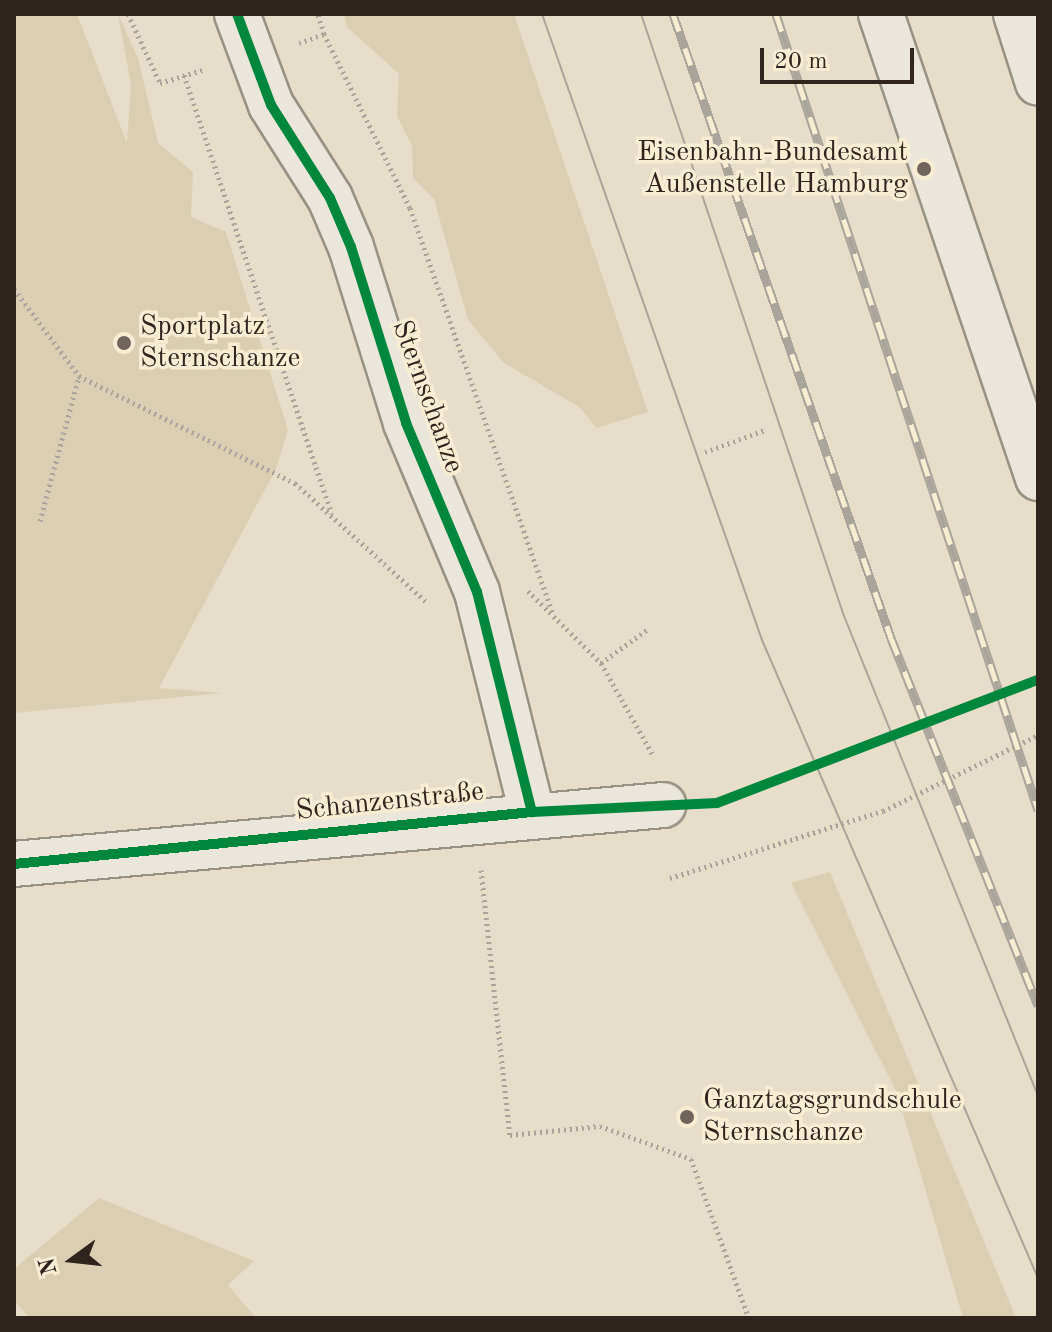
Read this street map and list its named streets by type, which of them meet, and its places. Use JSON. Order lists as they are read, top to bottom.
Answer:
{
  "streets": {
    "street": ["Sternschanze", "Schanzenstraße"]
  },
  "crossings": [
    ["Sternschanze", "Schanzenstraße"]
  ],
  "places": ["Eisenbahn-Bundesamt Außenstelle Hamburg", "Sportplatz Sternschanze", "Ganztagsgrundschule Sternschanze"],
  "scale_bar": "20 m",
  "north": "left"
}
